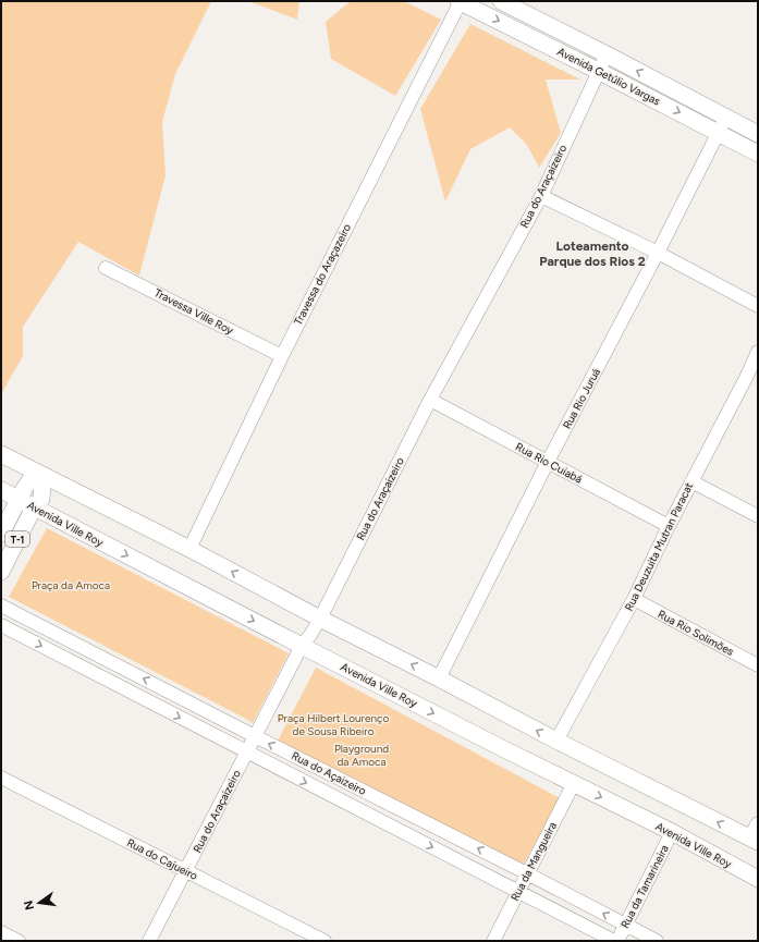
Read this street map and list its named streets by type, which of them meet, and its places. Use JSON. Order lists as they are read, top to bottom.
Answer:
{
  "streets": {
    "main road": ["Avenida Getúlio Vargas", "Avenida Ville Roy", "T-1"],
    "street": [
      "Rua do Araçaizeiro",
      "Travessa do Araçazeiro",
      "Travessa Ville Roy",
      "Rua Rio Juruá",
      "Rua Rio Cuiabá",
      "Rua Deuzuita Mutran Paracat",
      "Rua Rio Solimões",
      "Rua do Açaizeiro",
      "Rua do Cajueiro",
      "Rua da Mangueira",
      "Rua da Tamarineira"
    ]
  },
  "crossings": [
    ["Avenida Getúlio Vargas", "Rua do Araçaizeiro"],
    ["Avenida Getúlio Vargas", "Travessa do Araçazeiro"],
    ["Avenida Getúlio Vargas", "Rua Rio Juruá"],
    ["Rua do Araçaizeiro", "Rua Rio Cuiabá"],
    ["Rua do Araçaizeiro", "Avenida Ville Roy"],
    ["Rua do Araçaizeiro", "Rua do Açaizeiro"],
    ["Rua do Araçaizeiro", "Rua do Cajueiro"],
    ["Travessa do Araçazeiro", "Travessa Ville Roy"],
    ["Rua Rio Juruá", "Rua Rio Cuiabá"],
    ["Rua Rio Cuiabá", "Rua Deuzuita Mutran Paracat"],
    ["Avenida Ville Roy", "T-1"],
    ["Avenida Ville Roy", "Rua da Mangueira"],
    ["Avenida Ville Roy", "Rua da Tamarineira"],
    ["Rua Deuzuita Mutran Paracat", "Rua Rio Solimões"],
    ["Rua do Açaizeiro", "Rua da Mangueira"],
    ["Rua do Açaizeiro", "Rua da Tamarineira"]
  ],
  "districts": ["Loteamento Parque dos Rios 2"],
  "parks": ["Praça da Amoca", "Praça Hilbert Lourenço de Sousa Ribeiro", "Playground da Amoca"],
  "north": "left"
}
